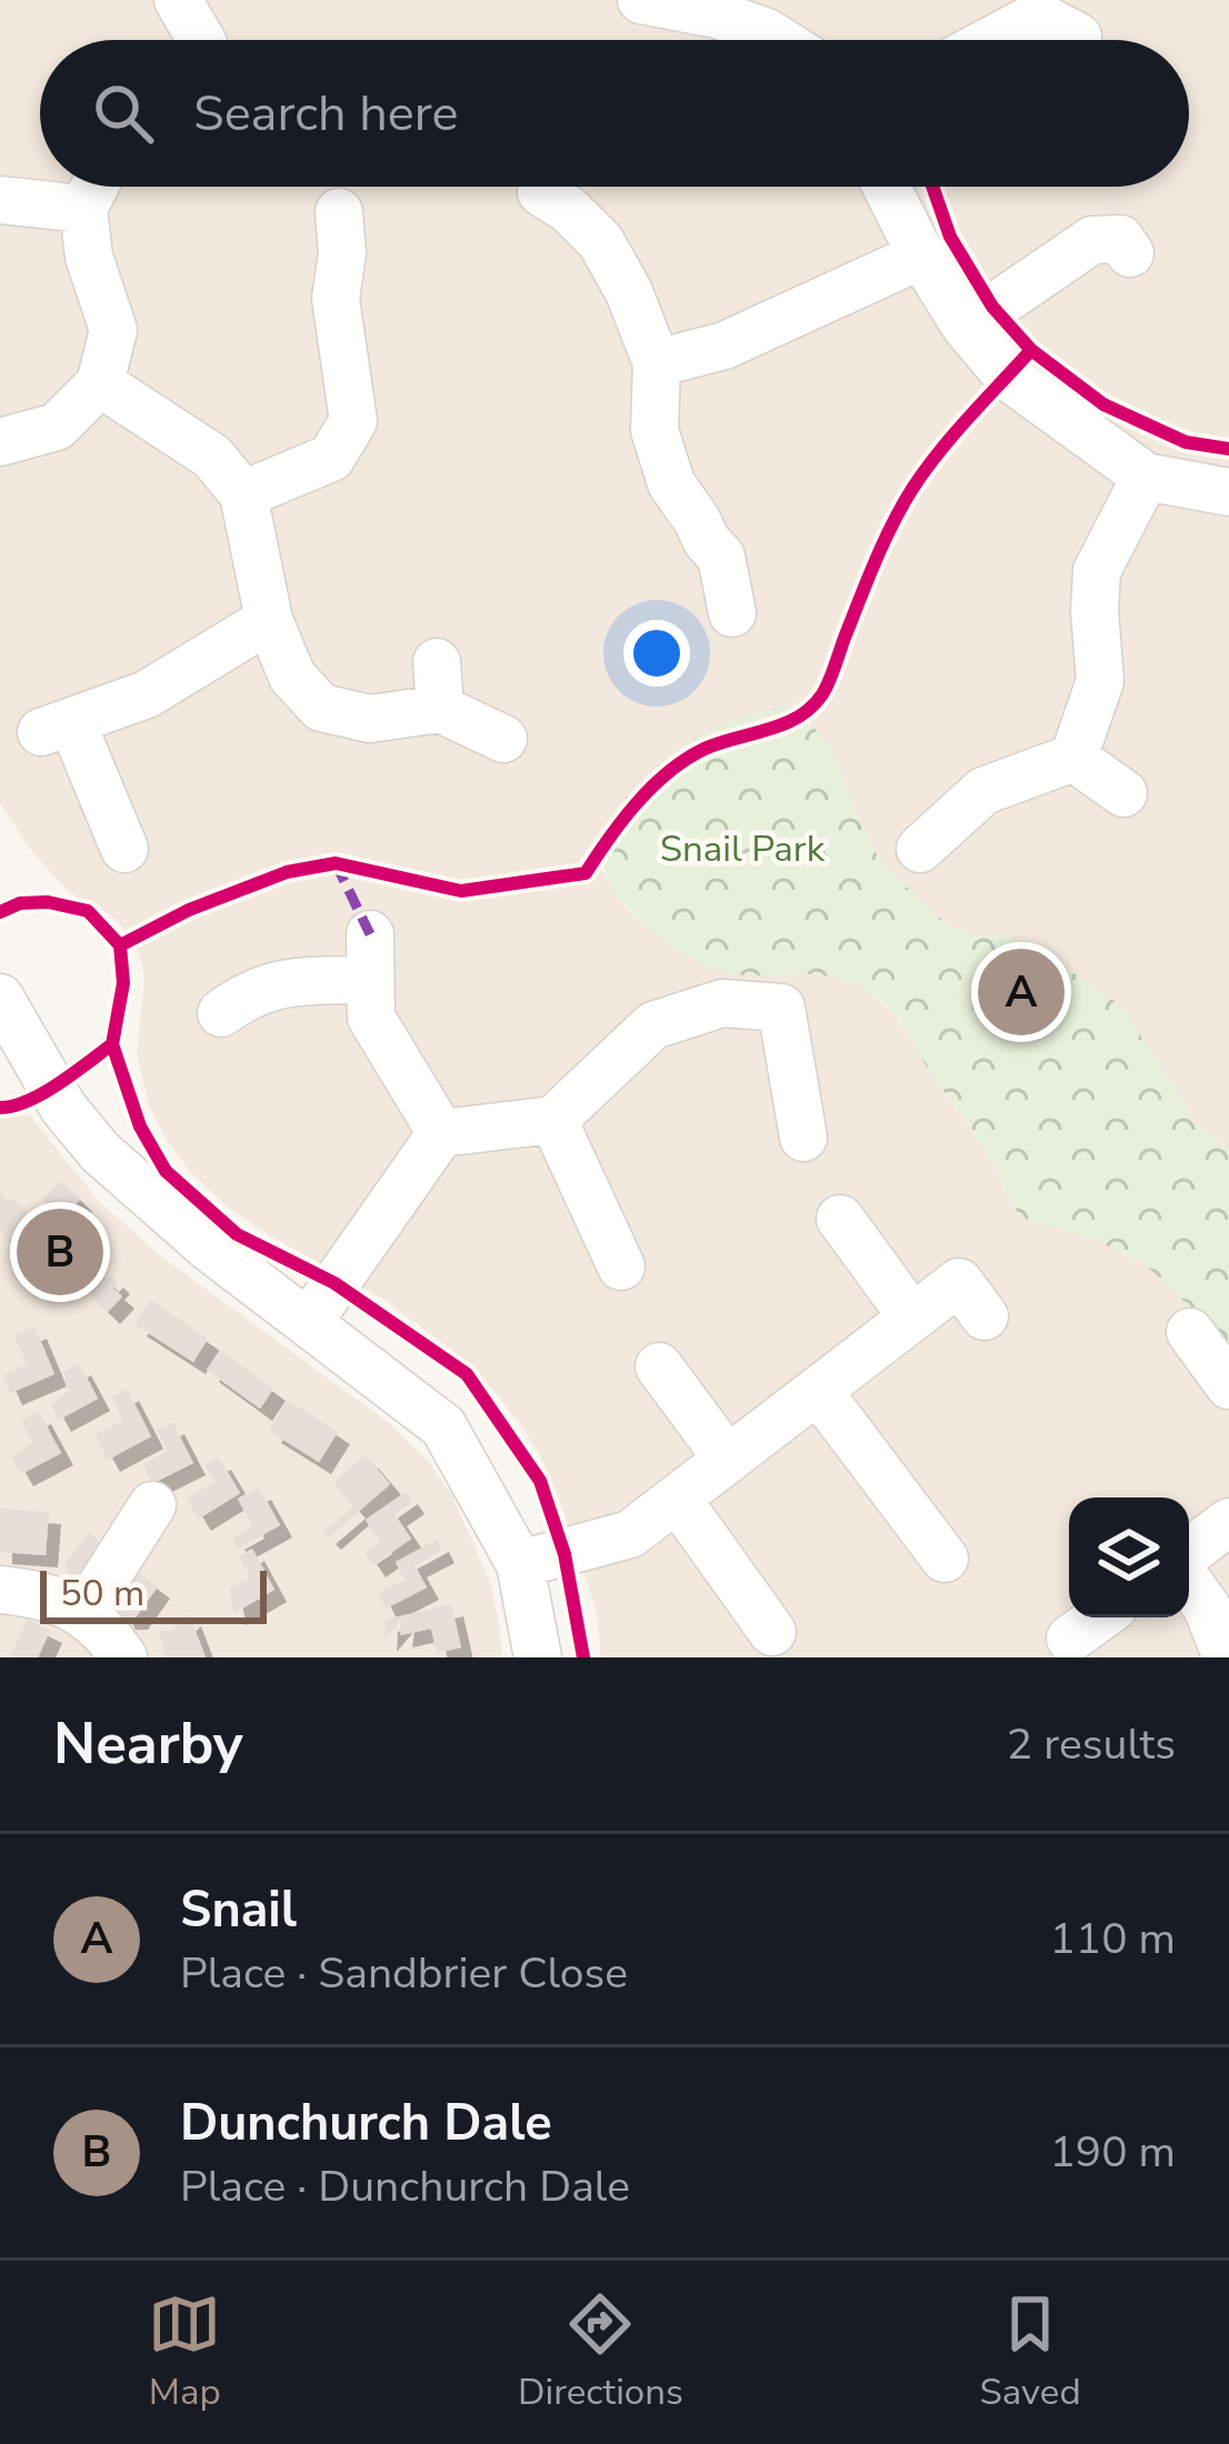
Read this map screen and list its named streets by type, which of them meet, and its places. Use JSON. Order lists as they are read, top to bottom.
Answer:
{
  "parks": ["Snail Park"],
  "scale_bar": "50 m",
  "page": {
    "search": "Search here",
    "pins": ["A", "B"],
    "scale": "50 m",
    "heading": ["Nearby", "2 results"],
    "list": [
      {
        "mark": "A",
        "name": "Snail",
        "note": "Place · Sandbrier Close",
        "value": "110 m"
      },
      {
        "mark": "B",
        "name": "Dunchurch Dale",
        "note": "Place · Dunchurch Dale",
        "value": "190 m"
      }
    ],
    "nav": ["Map", "Directions", "Saved"]
  }
}
